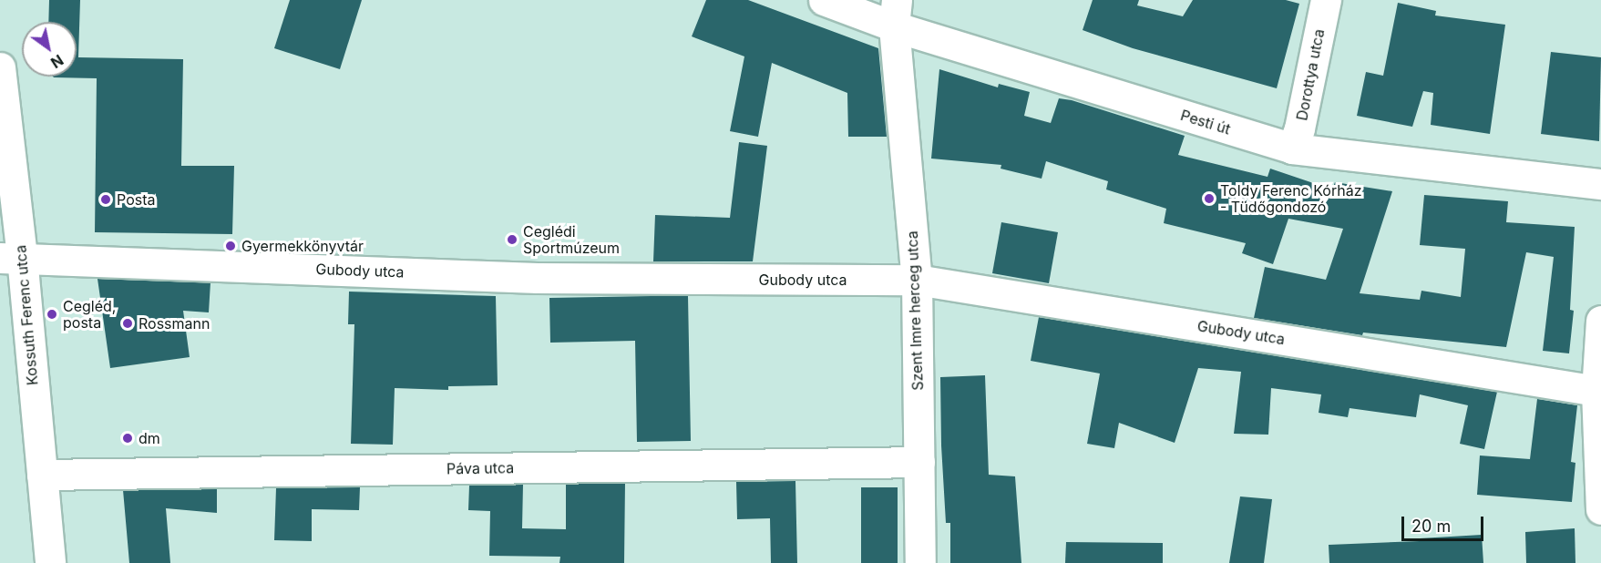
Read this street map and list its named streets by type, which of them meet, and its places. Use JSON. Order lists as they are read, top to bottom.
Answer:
{
  "streets": {
    "street": [
      "Dorottya utca",
      "Pesti út",
      "Gubody utca",
      "Szent Imre herceg utca",
      "Kossuth Ferenc utca",
      "Páva utca"
    ]
  },
  "crossings": [
    ["Dorottya utca", "Pesti út"],
    ["Pesti út", "Szent Imre herceg utca"],
    ["Gubody utca", "Szent Imre herceg utca"],
    ["Gubody utca", "Kossuth Ferenc utca"],
    ["Szent Imre herceg utca", "Páva utca"],
    ["Kossuth Ferenc utca", "Páva utca"]
  ],
  "places": [
    "Toldy Ferenc Kórház - Tüdőgondozó",
    "Posta",
    "Ceglédi Sportmúzeum",
    "Gyermekkönyvtár",
    "Cegléd, posta",
    "Rossmann",
    "dm"
  ],
  "scale_bar": "20 m",
  "north": "bottom right"
}
